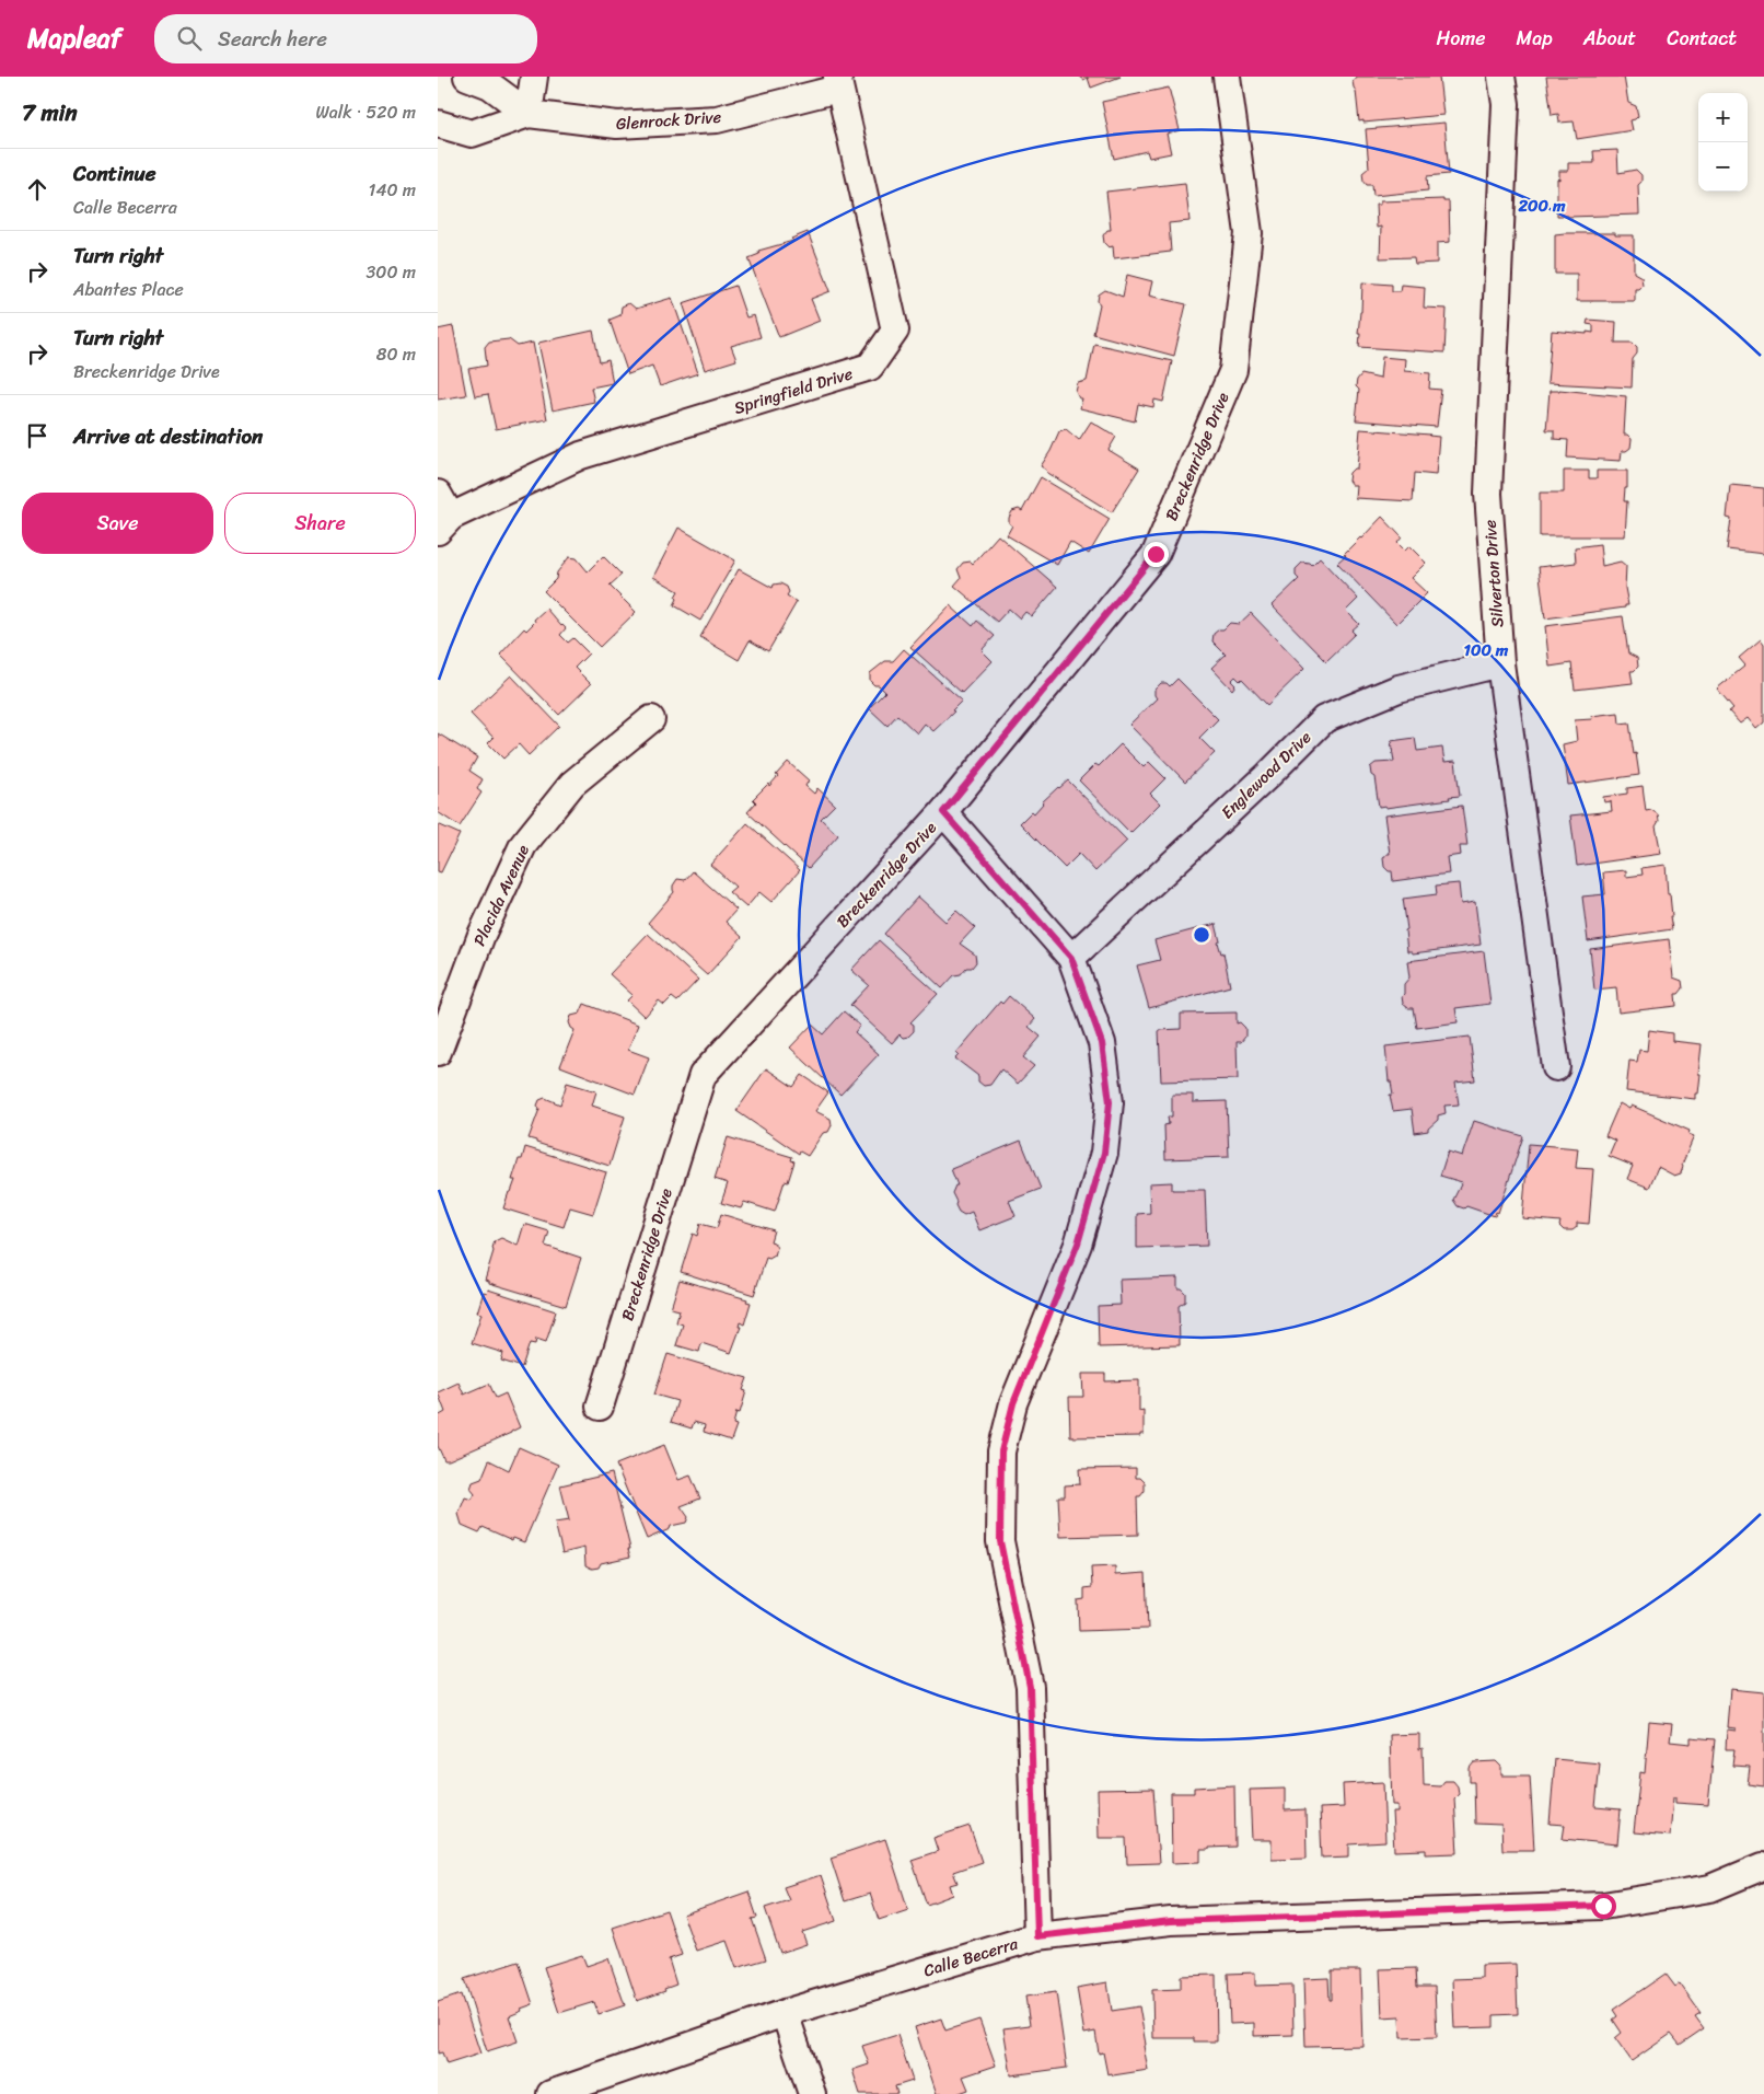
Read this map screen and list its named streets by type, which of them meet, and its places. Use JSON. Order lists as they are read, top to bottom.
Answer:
{
  "streets": {
    "street": [
      "Glenrock Drive",
      "Springfield Drive",
      "Breckenridge Drive",
      "Silverton Drive",
      "Englewood Drive",
      "Placida Avenue",
      "Calle Becerra"
    ]
  },
  "crossings": [
    ["Glenrock Drive", "Springfield Drive"],
    ["Silverton Drive", "Englewood Drive"]
  ],
  "page": {
    "header": "Mapleaf",
    "search": "Search here",
    "nav": [
      "Home",
      "Map",
      "About",
      "Contact"
    ],
    "heading": ["7 min", "Walk · 520 m"],
    "map_buttons": ["+", "−"],
    "list": [
      ["Continue", "Calle Becerra", "140 m"],
      ["Turn right", "Abantes Place", "300 m"],
      ["Turn right", "Breckenridge Drive", "80 m"],
      "Arrive at destination"
    ],
    "buttons": ["Save", "Share"]
  },
  "rings": ["200 m", "100 m"]
}
